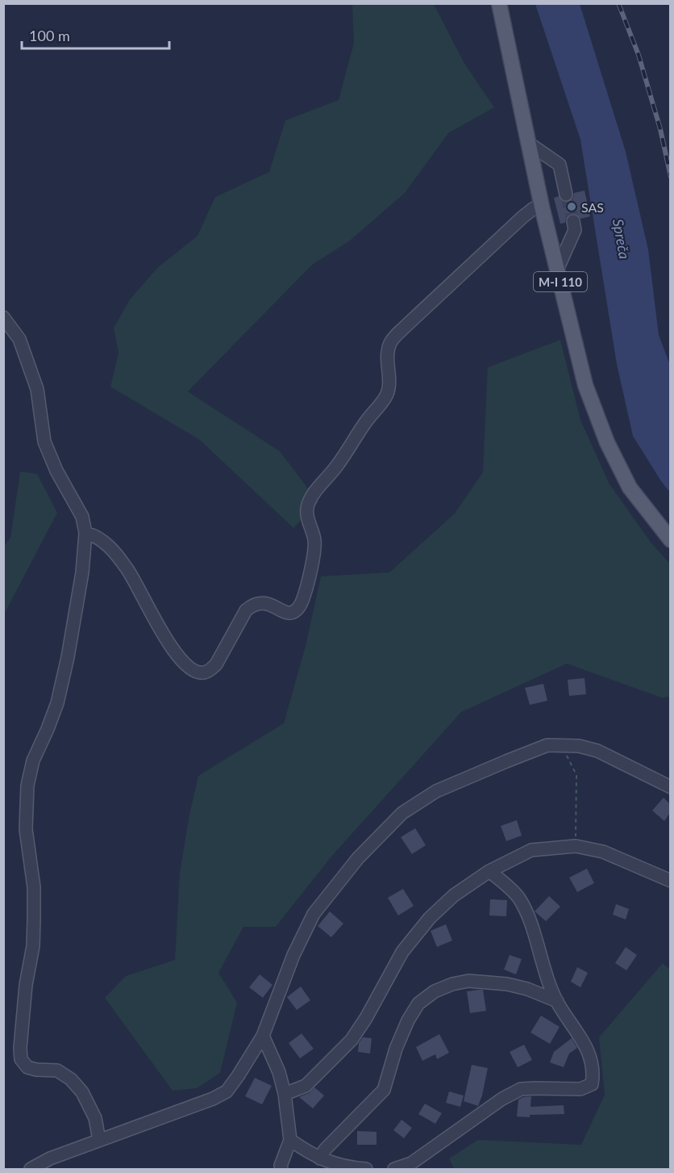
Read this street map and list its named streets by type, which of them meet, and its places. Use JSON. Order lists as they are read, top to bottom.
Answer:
{
  "streets": {
    "main road": ["M-I 110"]
  },
  "water": ["Spreča"],
  "places": ["SAS"],
  "scale_bar": "100 m"
}
